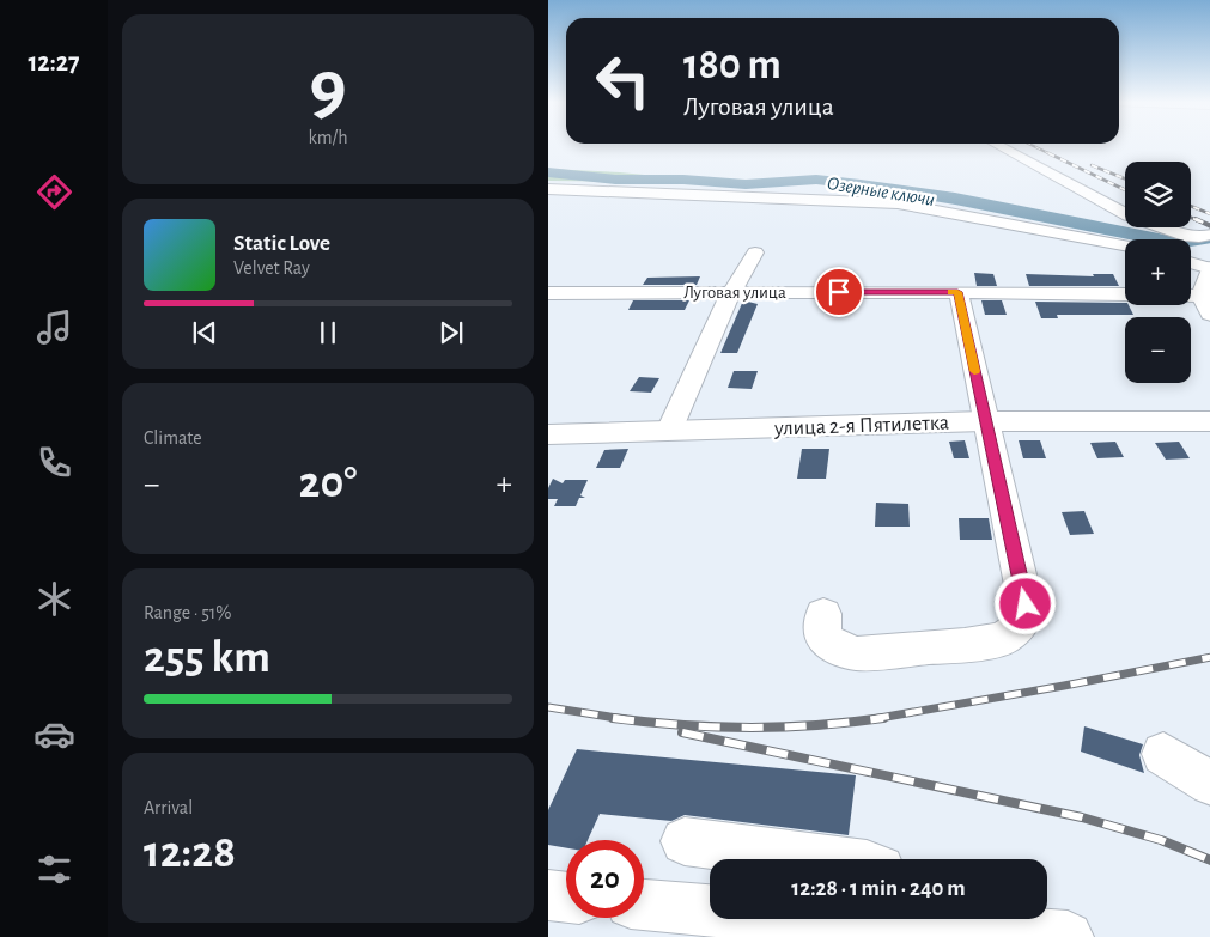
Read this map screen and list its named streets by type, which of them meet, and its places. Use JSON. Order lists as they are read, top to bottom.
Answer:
{
  "streets": {
    "main road": ["улица 2-я Пятилетка"],
    "street": ["Луговая улица"]
  },
  "water": ["Озерные ключи"],
  "page": {
    "tabs": "12:27",
    "tile": [
      ["9", "km/h"],
      "Climate",
      ["Range · 51%", "255 km"],
      ["Arrival", "12:28"]
    ],
    "turn": ["180 m", "Луговая улица"],
    "map_buttons": ["+", "−"],
    "song": ["Static Love", "Velvet Ray"],
    "heat": ["−", "20°", "+"],
    "limit": "20",
    "trip": "12:28 · 1 min · 240 m"
  }
}
